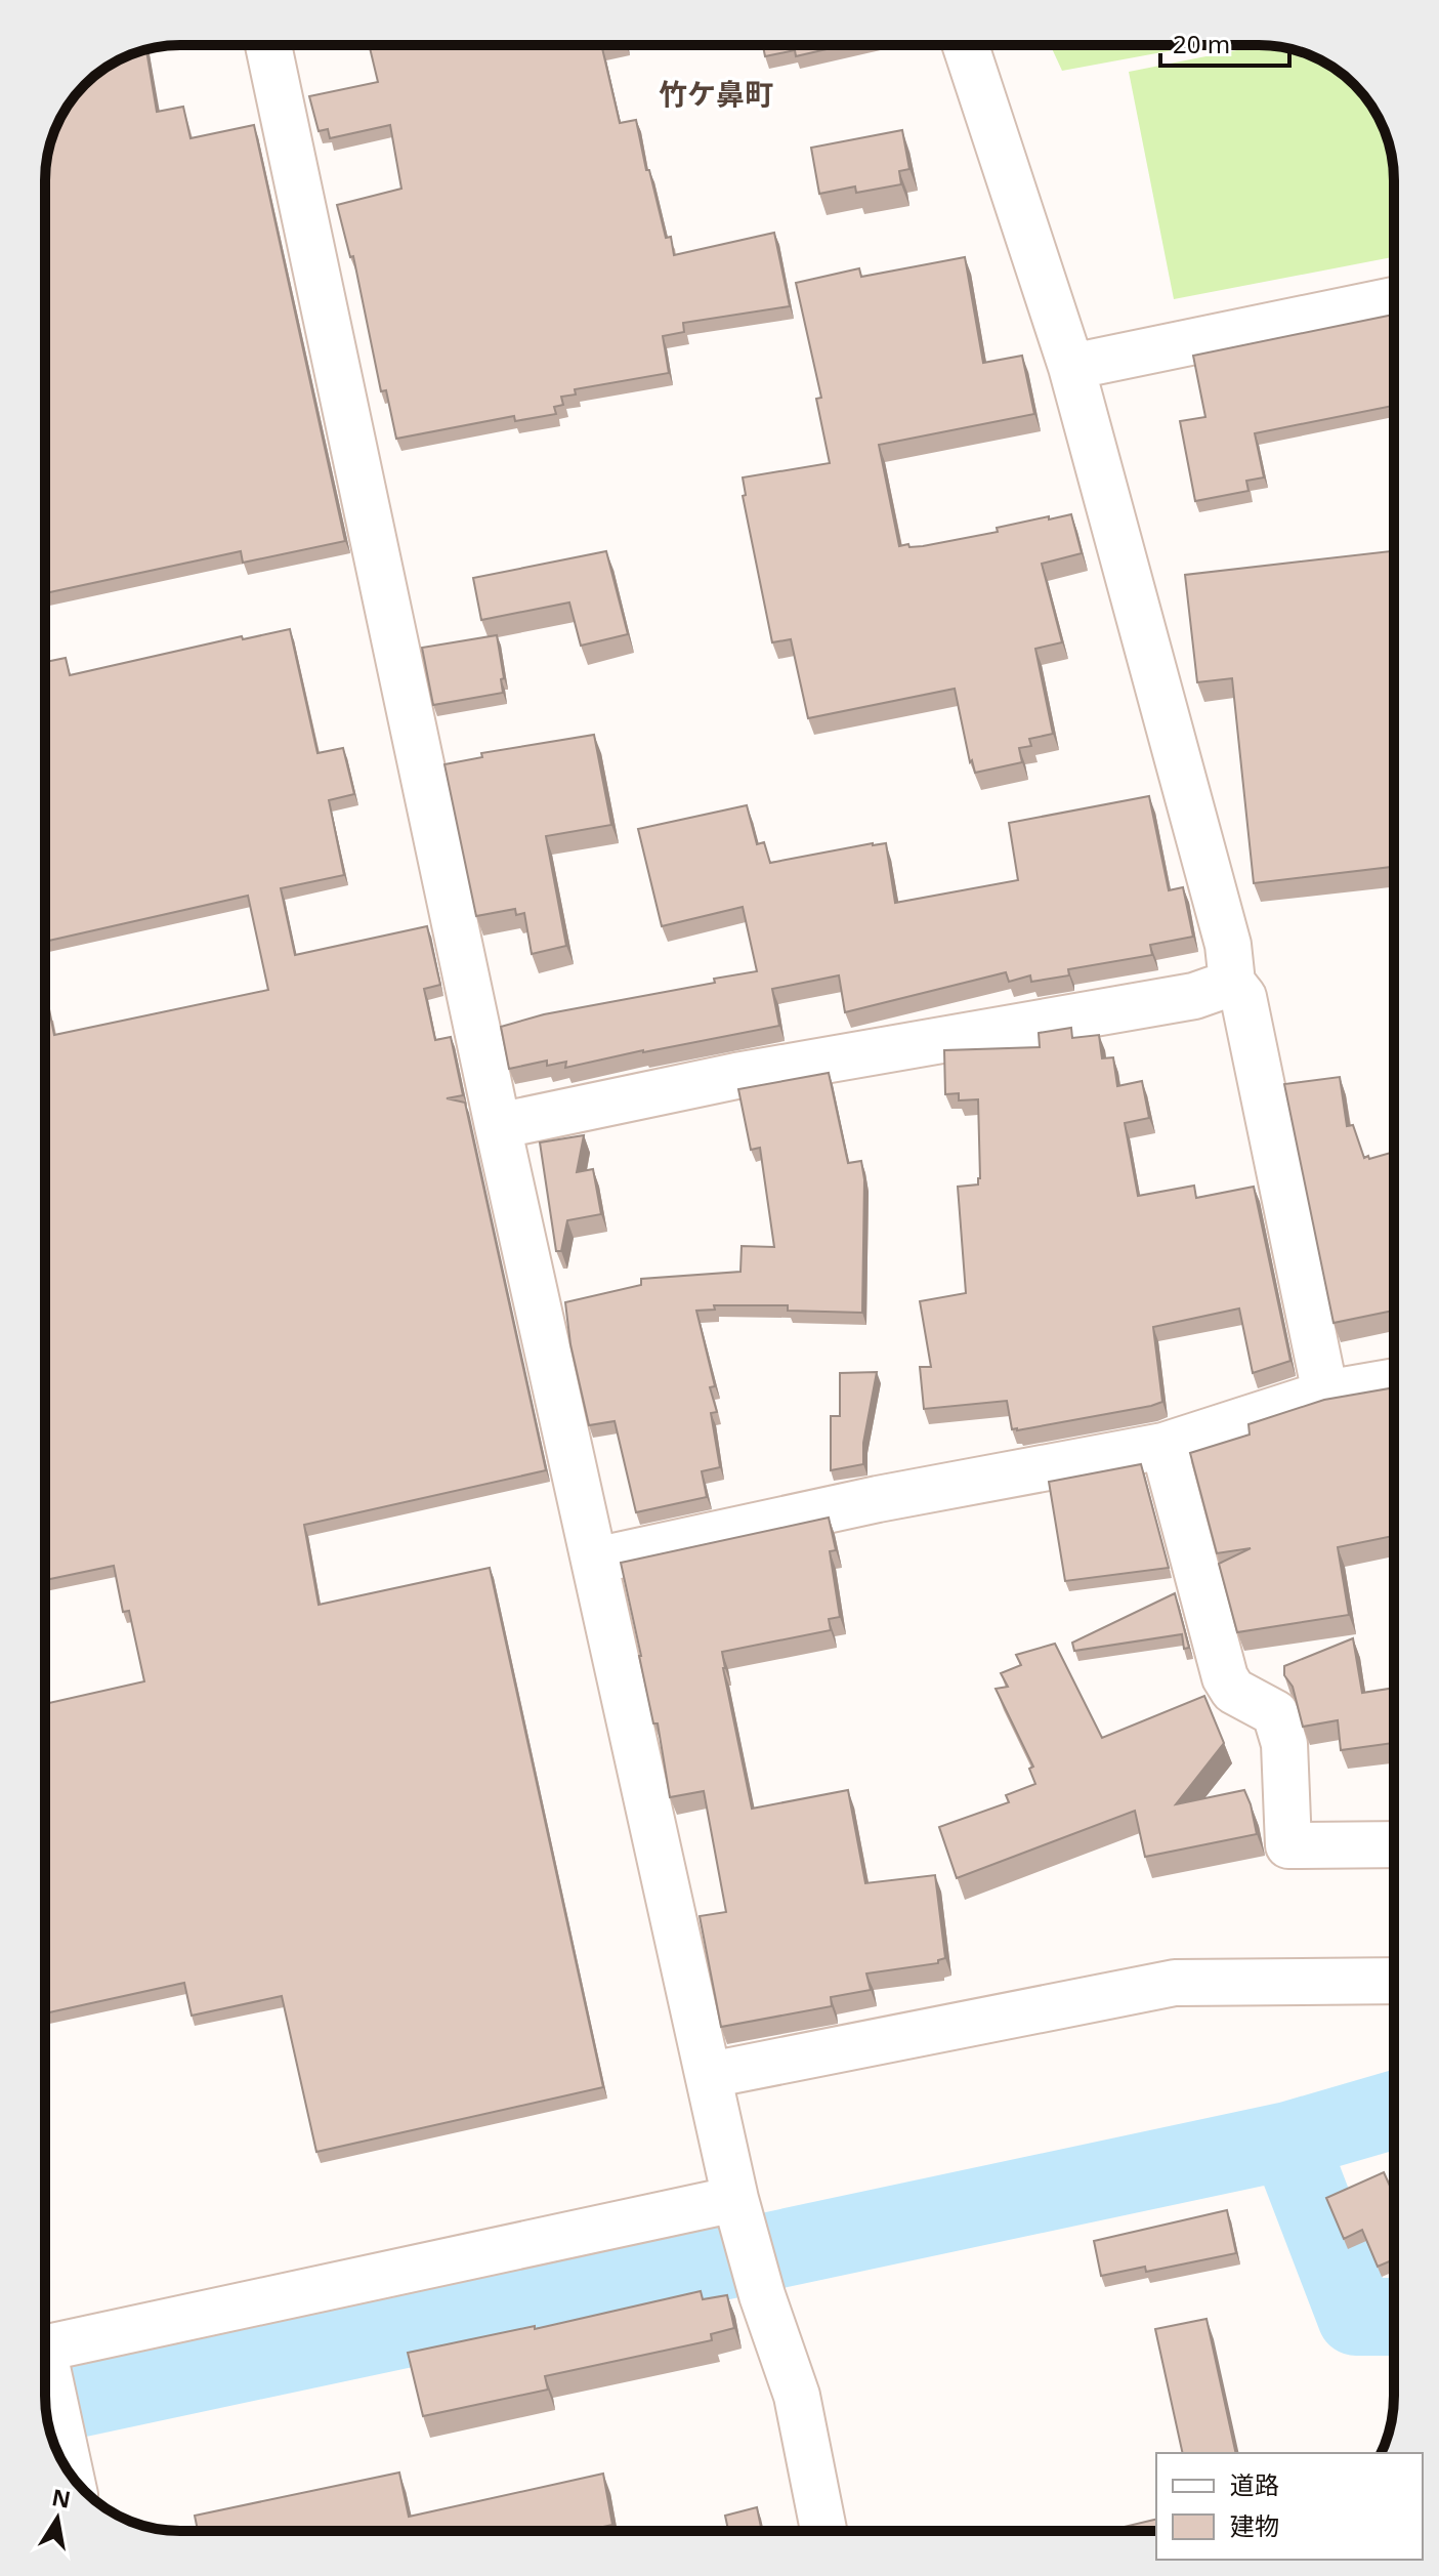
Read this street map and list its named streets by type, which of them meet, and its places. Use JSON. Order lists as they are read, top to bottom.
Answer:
{
  "districts": ["竹ケ鼻町"],
  "legend": ["道路", "建物"],
  "scale_bar": "20 m",
  "north": "top"
}
